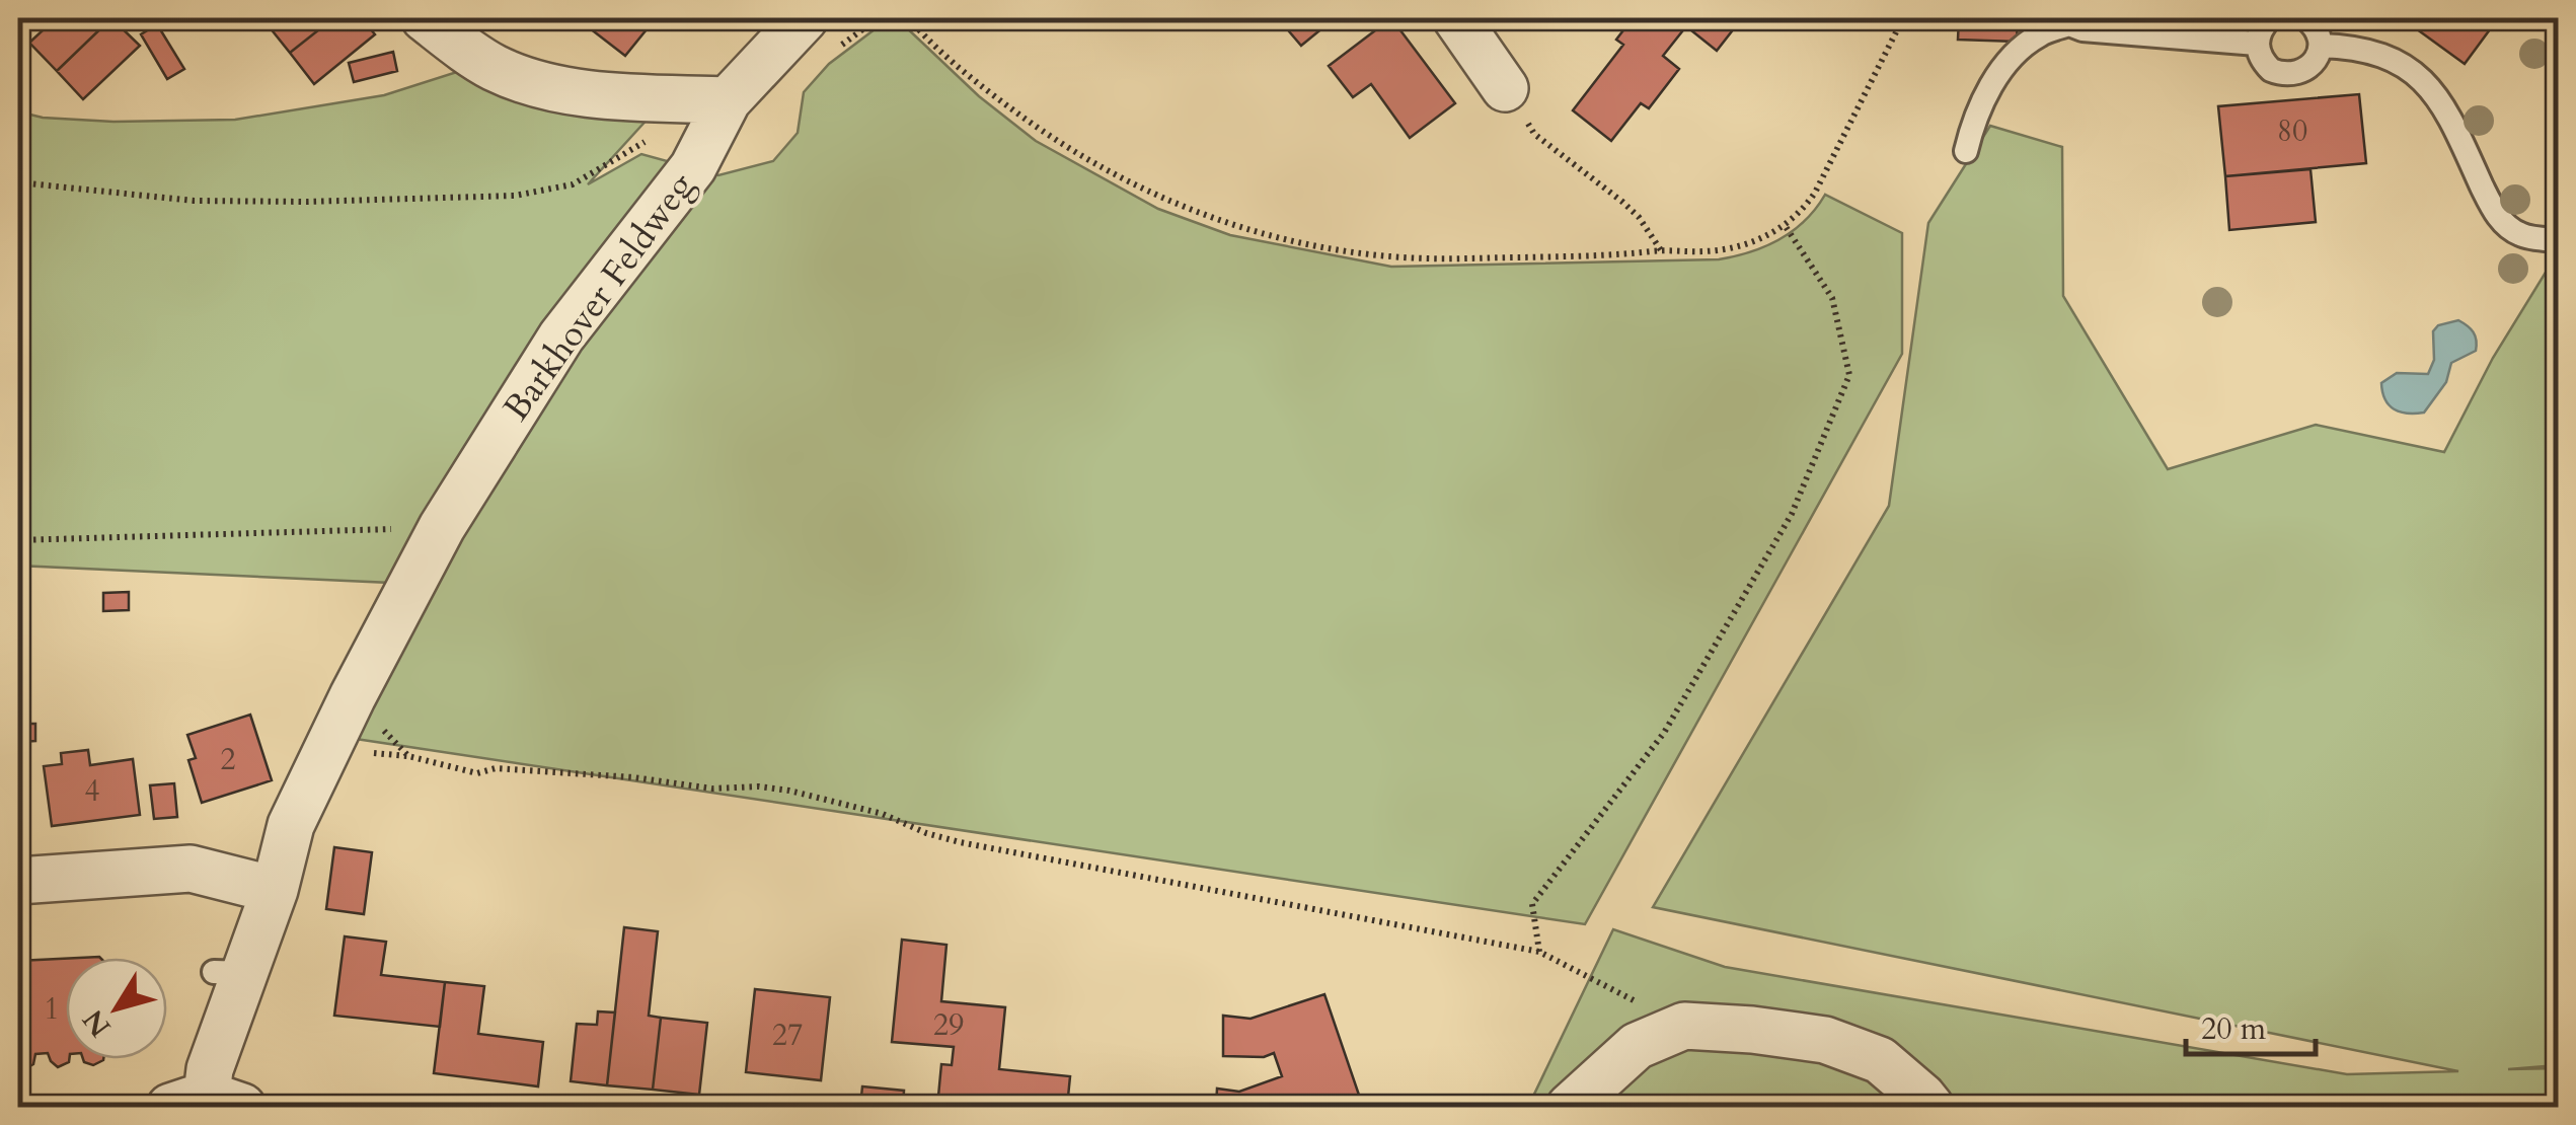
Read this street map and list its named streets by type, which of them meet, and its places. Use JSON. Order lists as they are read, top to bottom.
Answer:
{
  "streets": {
    "street": ["Barkhover Feldweg"]
  },
  "house_numbers": [
    "80",
    "2",
    "4",
    "1",
    "29",
    "27"
  ],
  "scale_bar": "20 m",
  "north": "bottom left"
}
